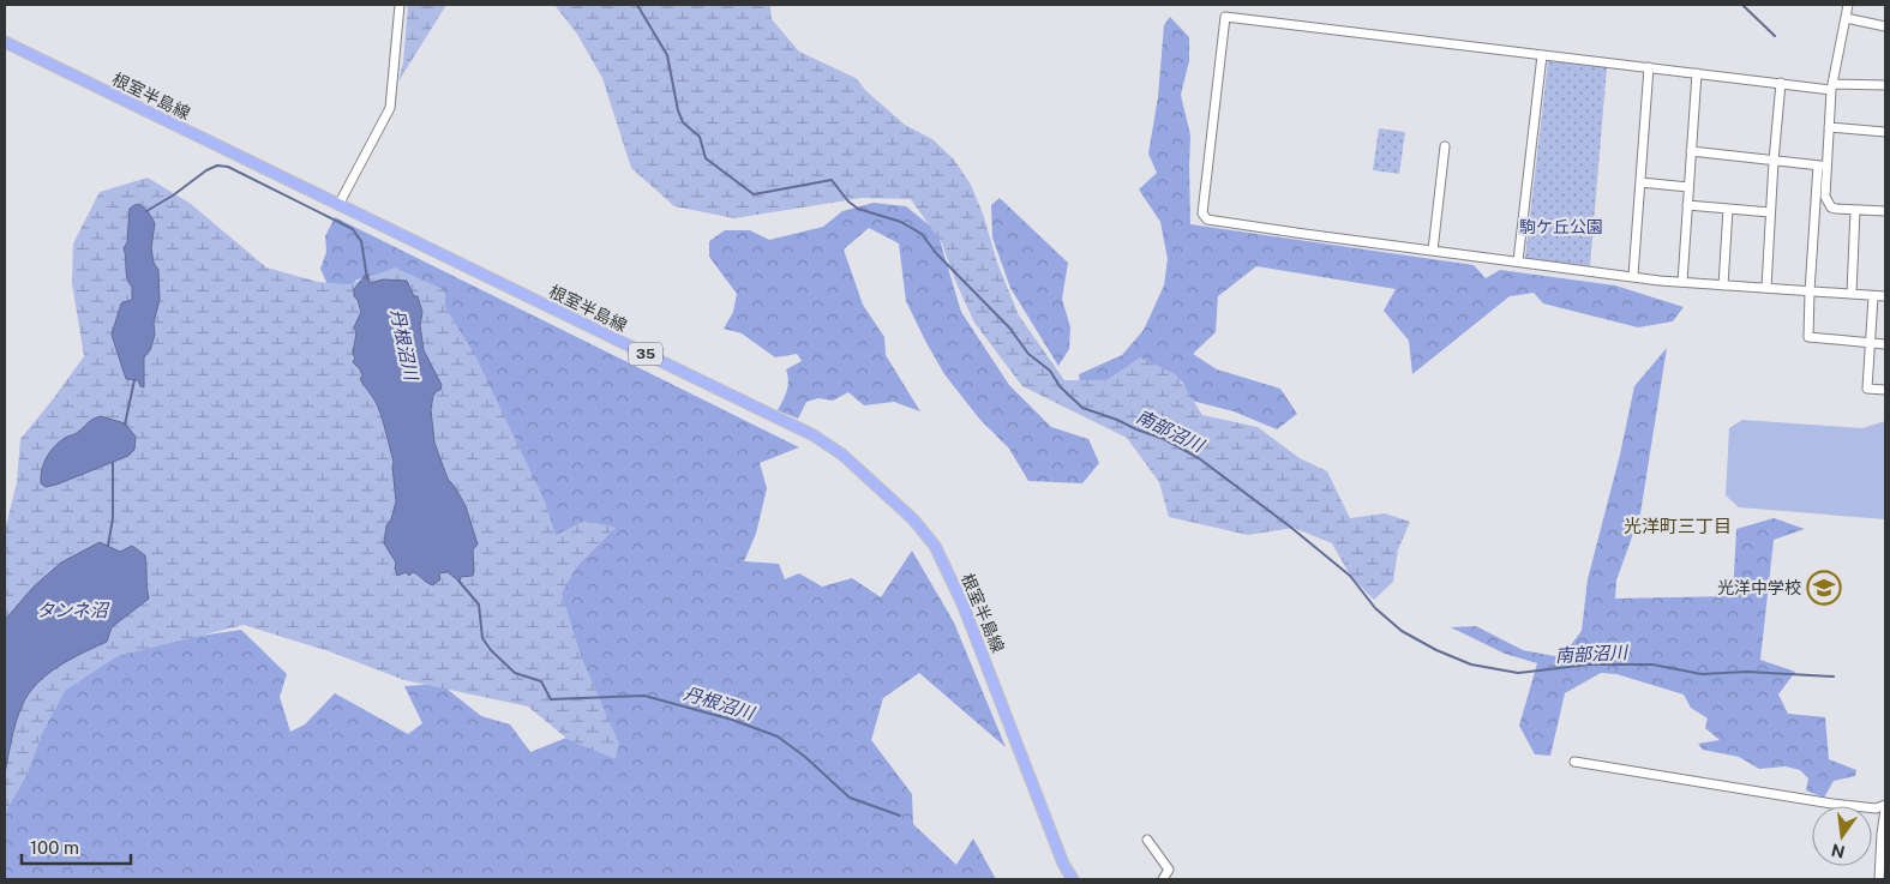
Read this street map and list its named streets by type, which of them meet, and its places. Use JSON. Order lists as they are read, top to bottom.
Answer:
{
  "streets": {
    "main road": ["根室半島線", "35"]
  },
  "districts": ["光洋町三丁目"],
  "water": ["丹根沼川", "南部沼川", "タンネ沼"],
  "parks": ["駒ケ丘公園"],
  "places": {
    "school or university": ["光洋中学校"]
  },
  "scale_bar": "100 m",
  "north": "bottom"
}
